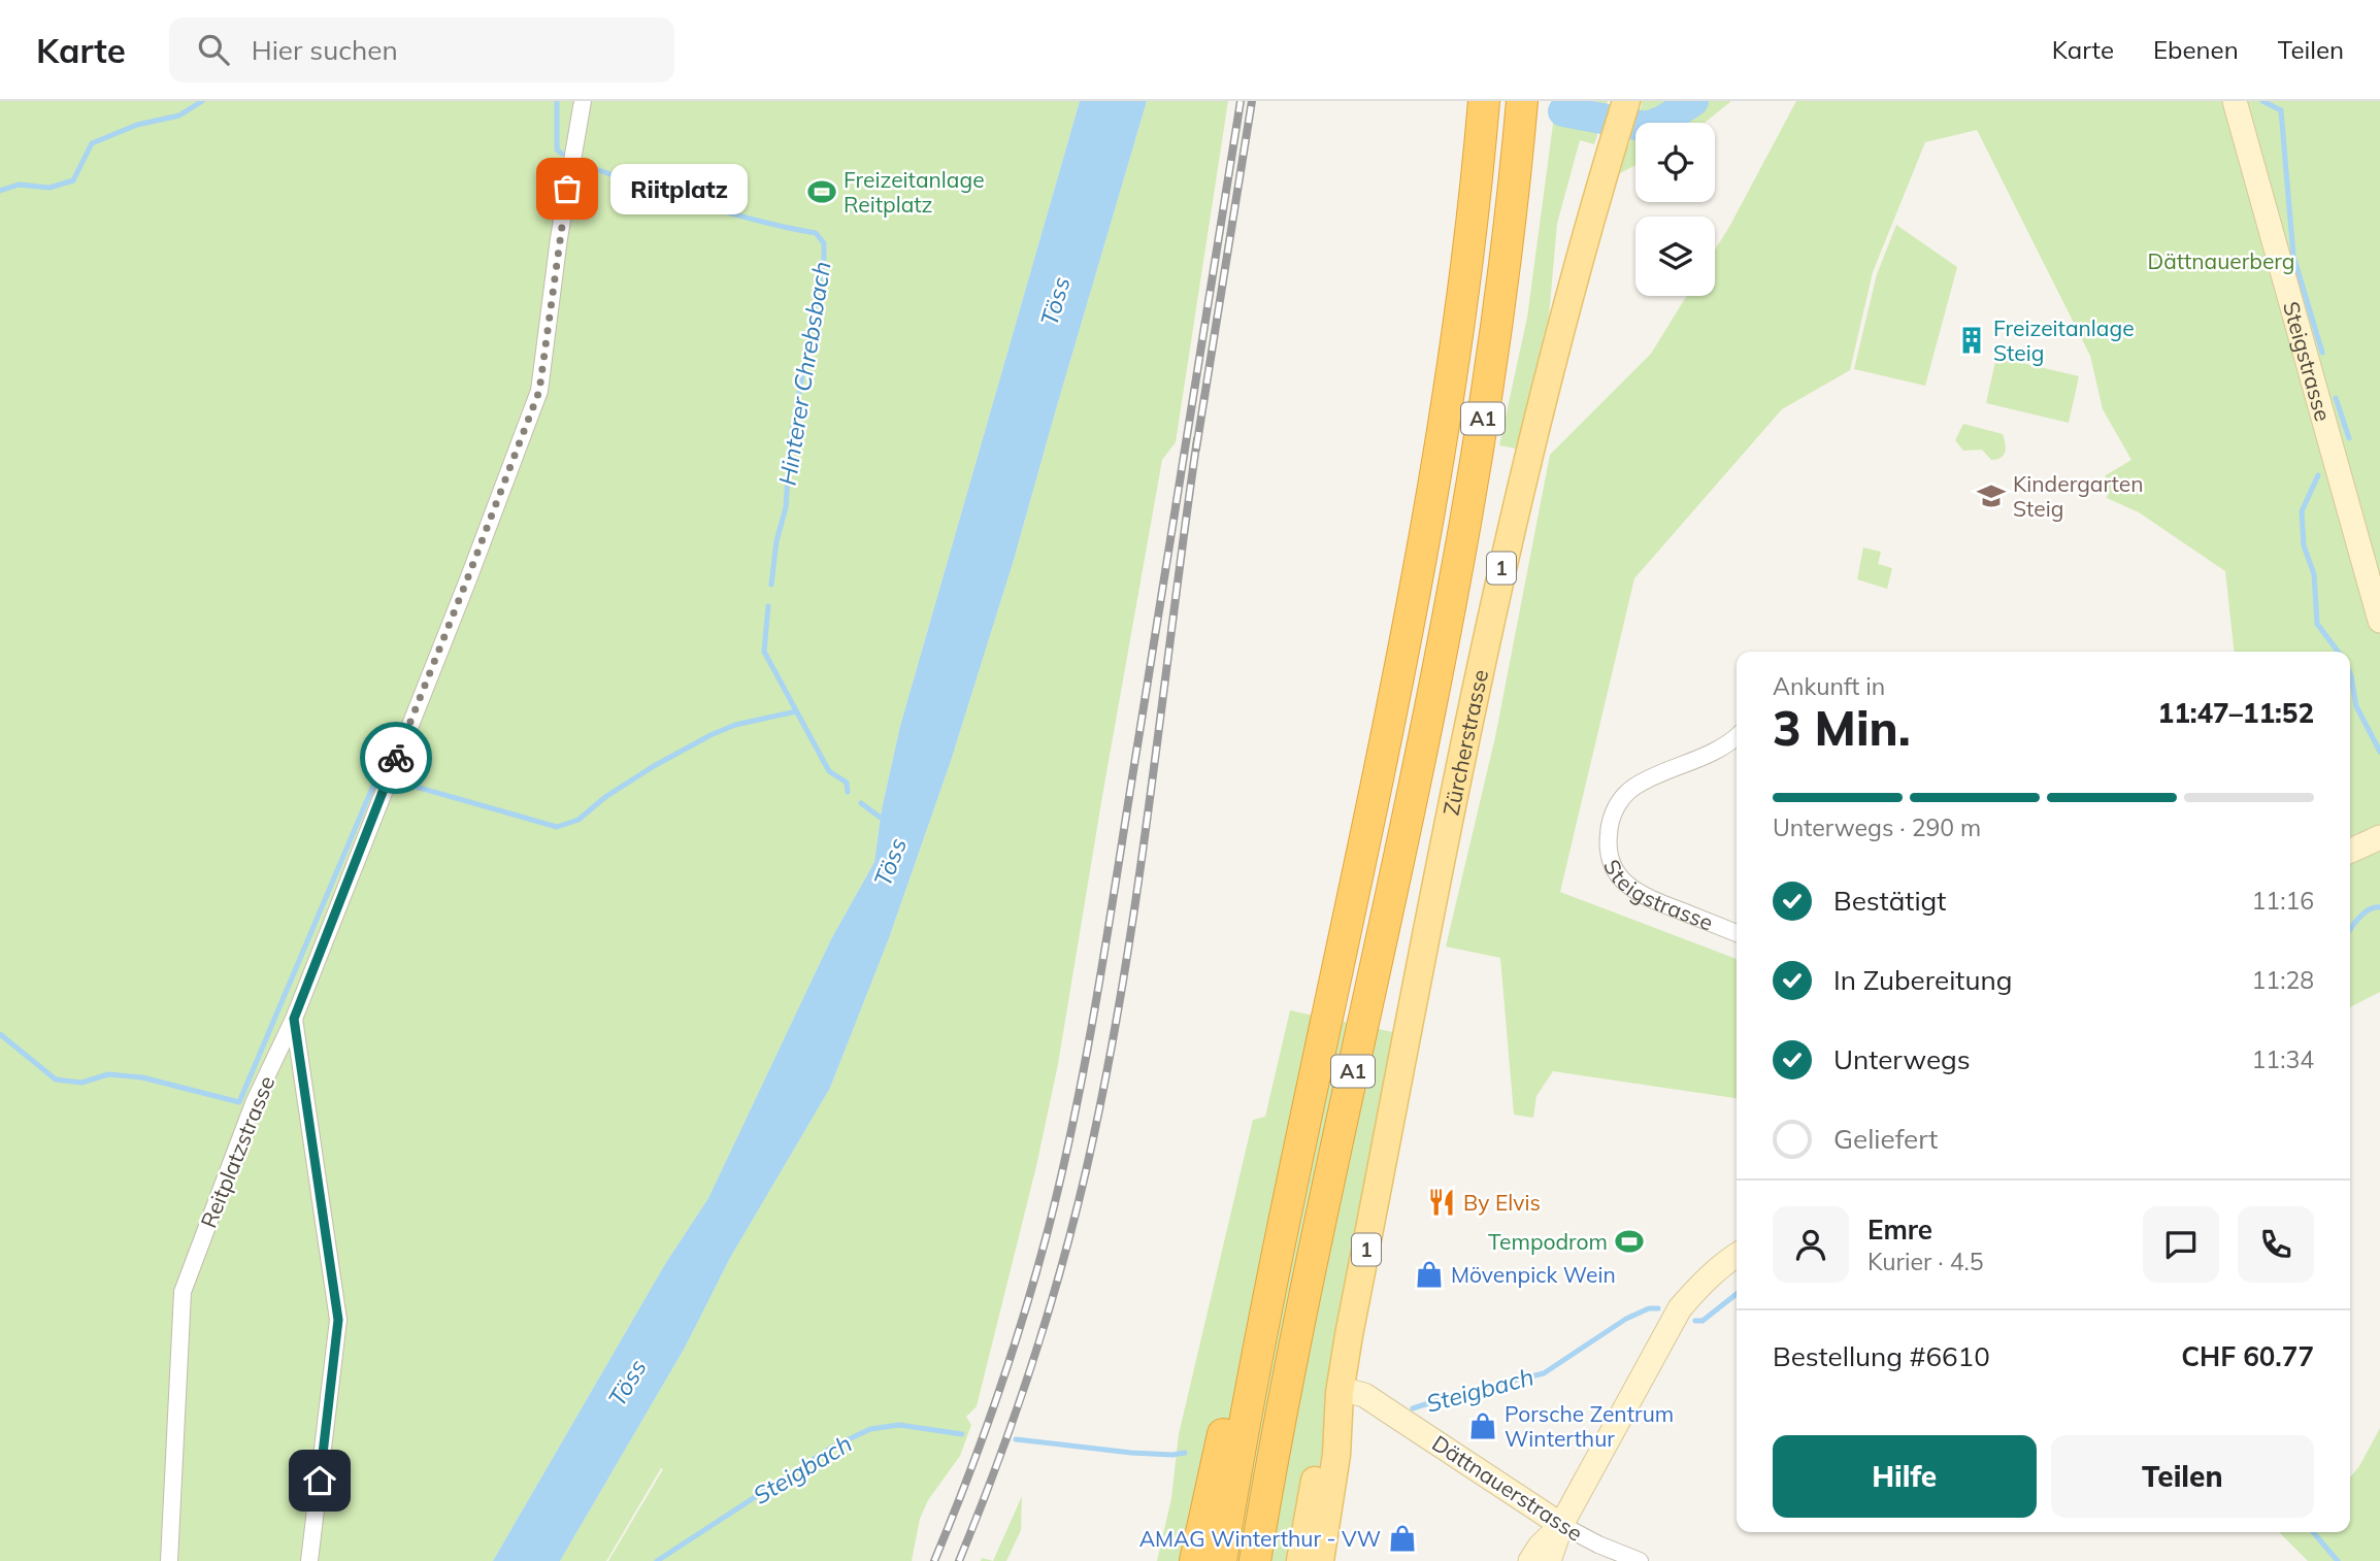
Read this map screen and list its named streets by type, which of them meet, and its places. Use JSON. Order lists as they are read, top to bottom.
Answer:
{
  "streets": {
    "highway": ["A1"],
    "main road": [
      "Steigstrasse",
      "1",
      "Zürcherstrasse",
      "Dättnauerstrasse"
    ],
    "street": ["Reitplatzstrasse"]
  },
  "crossings": [
    ["Zürcherstrasse", "Dättnauerstrasse"]
  ],
  "water": ["Töss", "Hinterer Chrebsbach", "Steigbach"],
  "parks": ["Dättnauerberg"],
  "places": {
    "other": ["Riitplatz"],
    "sports": ["Freizeitanlage Reitplatz", "Tempodrom"],
    "building": ["Freizeitanlage Steig"],
    "school or university": ["Kindergarten Steig"],
    "restaurant": ["By Elvis"],
    "shop": ["Mövenpick Wein", "Porsche Zentrum Winterthur", "AMAG Winterthur - VW"]
  },
  "page": {
    "header": "Karte",
    "search": "Hier suchen",
    "nav": ["Karte", "Ebenen", "Teilen"],
    "bubble": "Riitplatz",
    "heading": ["3 Min.", "Ankunft in", "11:47–11:52"],
    "panel": [
      "Emre",
      "Kurier · 4.5",
      "Bestellung #6610",
      "CHF 60.77"
    ],
    "bar": "Unterwegs · 290 m",
    "list": [
      ["Bestätigt", "11:16"],
      ["In Zubereitung", "11:28"],
      ["Unterwegs", "11:34"],
      "Geliefert"
    ],
    "buttons": ["Hilfe", "Teilen"]
  }
}
